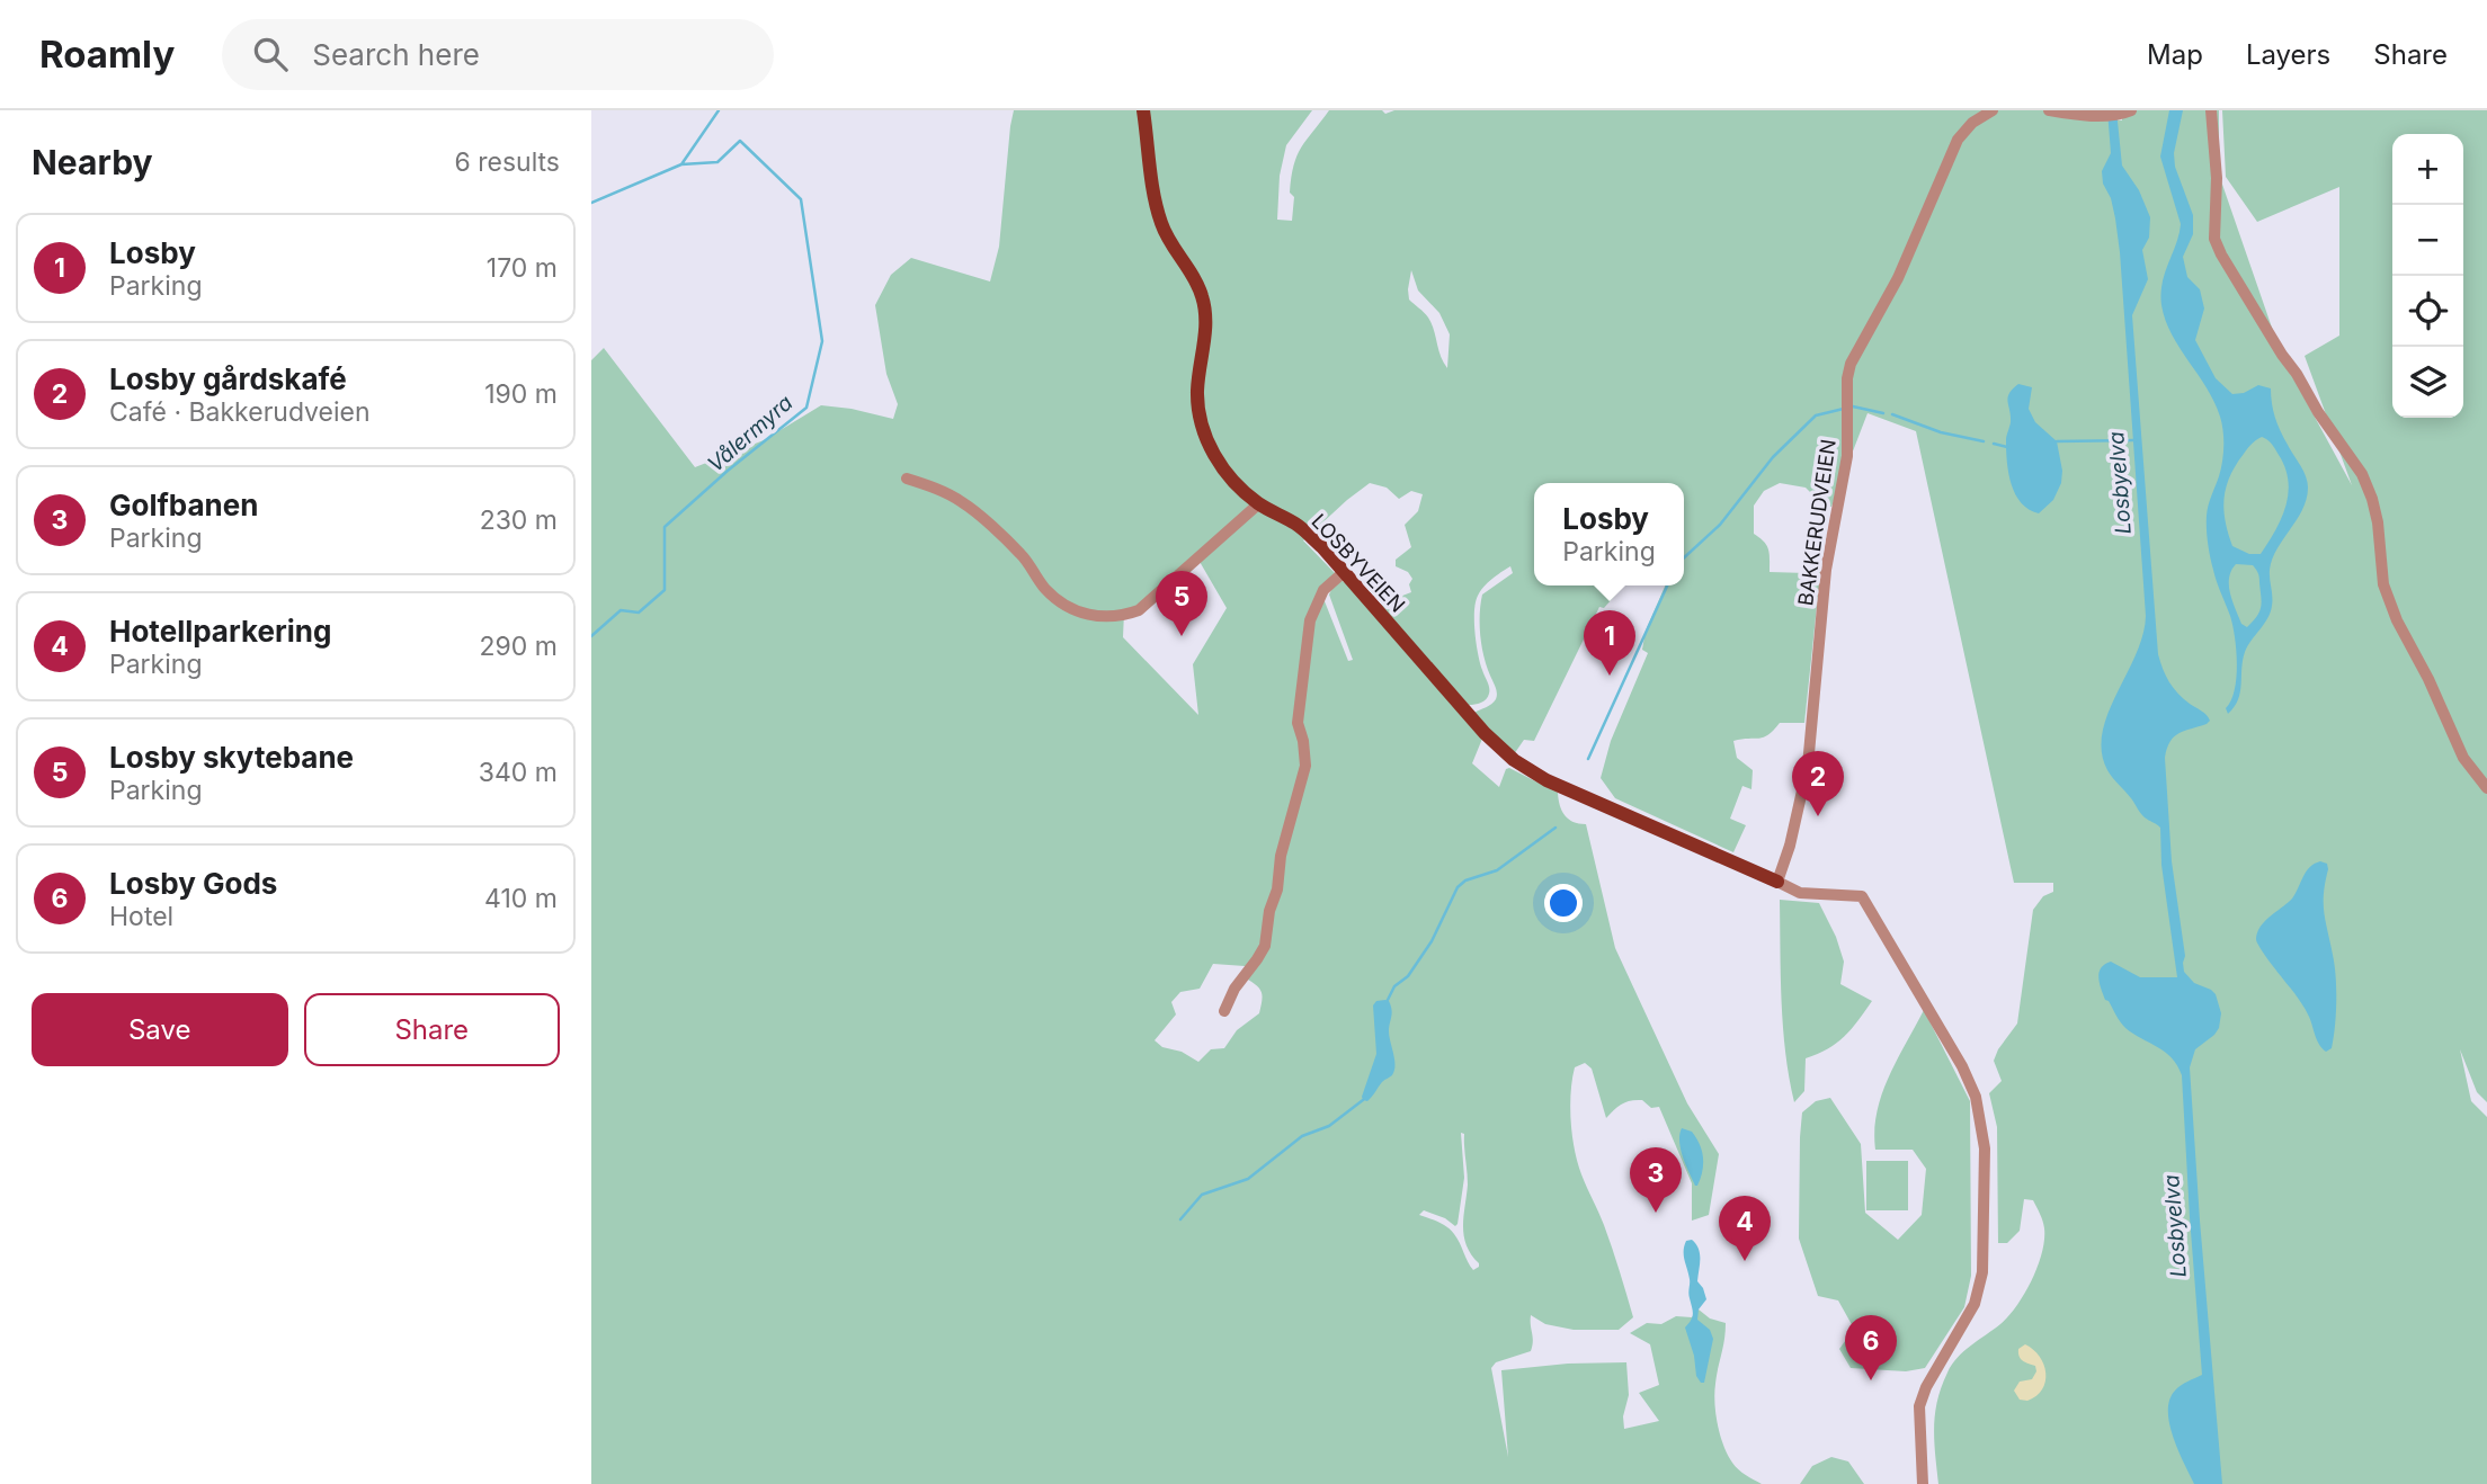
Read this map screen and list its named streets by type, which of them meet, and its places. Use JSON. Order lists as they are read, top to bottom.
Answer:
{
  "streets": {
    "main road": ["LOSBYVEIEN"],
    "street": ["BAKKERUDVEIEN"]
  },
  "crossings": [
    ["BAKKERUDVEIEN", "LOSBYVEIEN"]
  ],
  "water": ["Vålermyra", "Losbyelva"],
  "page": {
    "header": "Roamly",
    "search": "Search here",
    "nav": ["Map", "Layers", "Share"],
    "heading": ["Nearby", "6 results"],
    "map_buttons": ["+", "−"],
    "list": [
      {
        "mark": "1",
        "name": "Losby",
        "note": "Parking",
        "value": "170 m"
      },
      {
        "mark": "2",
        "name": "Losby gårdskafé",
        "note": "Café · Bakkerudveien",
        "value": "190 m"
      },
      {
        "mark": "3",
        "name": "Golfbanen",
        "note": "Parking",
        "value": "230 m"
      },
      {
        "mark": "4",
        "name": "Hotellparkering",
        "note": "Parking",
        "value": "290 m"
      },
      {
        "mark": "5",
        "name": "Losby skytebane",
        "note": "Parking",
        "value": "340 m"
      },
      {
        "mark": "6",
        "name": "Losby Gods",
        "note": "Hotel",
        "value": "410 m"
      }
    ],
    "popup": ["Losby", "Parking"],
    "pins": [
      "5",
      "1",
      "2",
      "3",
      "4",
      "6"
    ],
    "buttons": ["Save", "Share"]
  }
}
